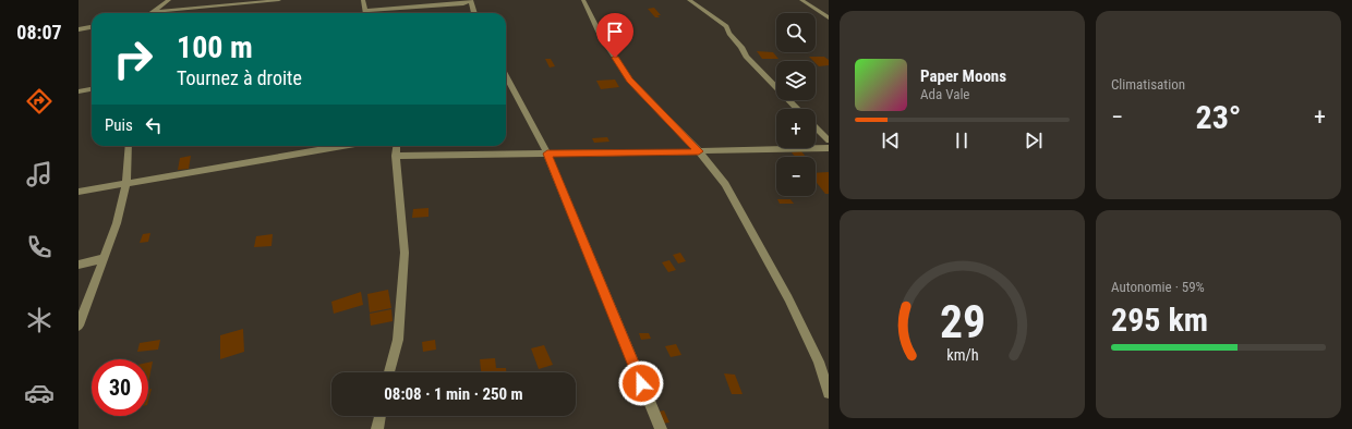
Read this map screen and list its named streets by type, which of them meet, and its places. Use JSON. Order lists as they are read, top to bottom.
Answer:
{
  "page": {
    "tabs": "08:07",
    "tile": [
      "Climatisation",
      ["Autonomie · 59%", "295 km"]
    ],
    "map_buttons": ["+", "−"],
    "turn": ["100 m", "Tournez à droite"],
    "song": ["Paper Moons", "Ada Vale"],
    "heat": ["−", "23°", "+"],
    "then": "Puis",
    "limit": "30",
    "trip": "08:08 · 1 min · 250 m",
    "gauge": ["29", "km/h"]
  }
}
